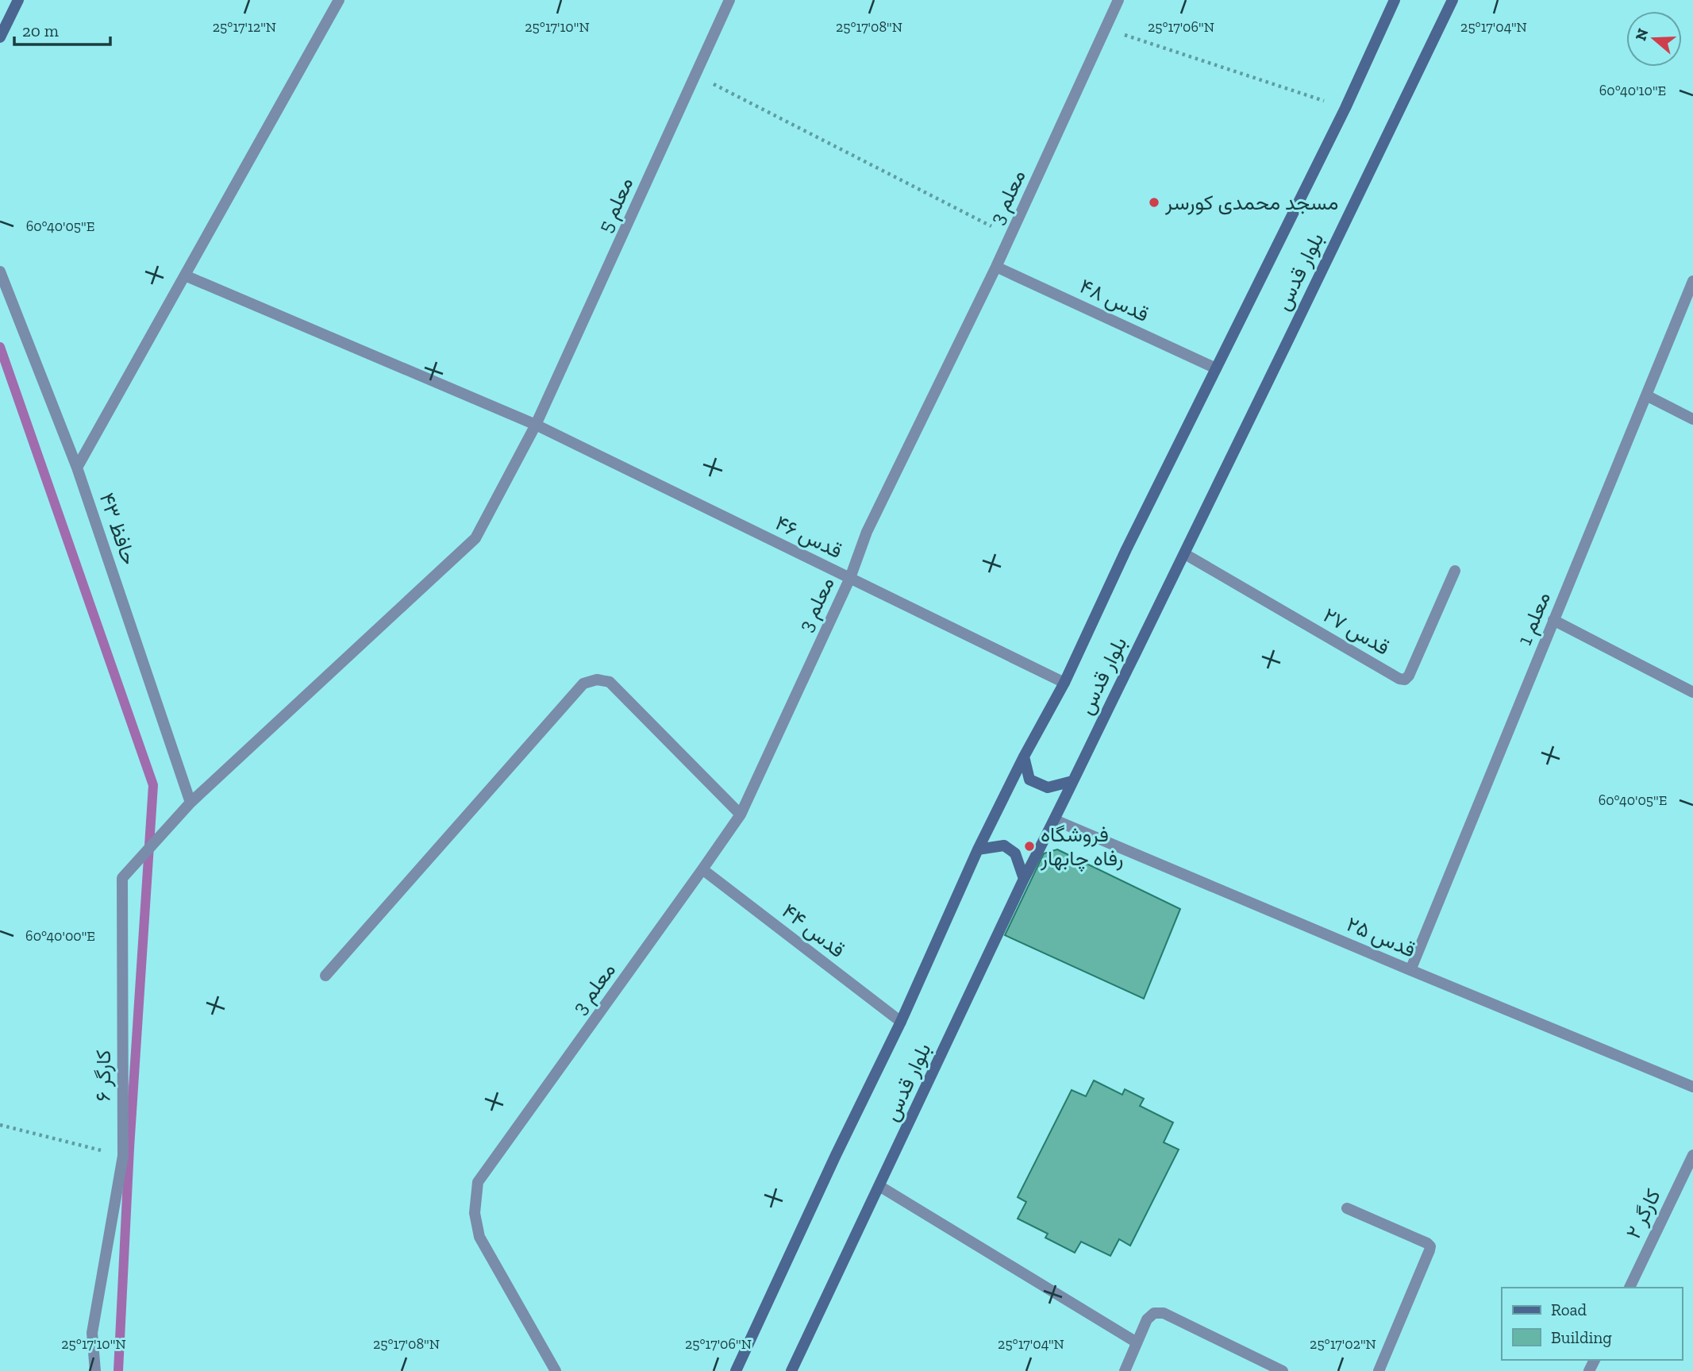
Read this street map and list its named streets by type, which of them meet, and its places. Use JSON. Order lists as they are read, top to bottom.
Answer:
{
  "streets": {
    "main road": ["بلوار قدس"],
    "street": [
      "معلم 3",
      "معلم 5",
      "قدس ۴۸",
      "حافظ ۴۳",
      "قدس ۴۶",
      "معلم 1",
      "قدس ۲۷",
      "قدس ۴۴",
      "قدس ۲۵",
      "کارگر ۶",
      "کارگر ۲"
    ]
  },
  "crossings": [
    ["معلم 3", "قدس ۴۸"],
    ["معلم 3", "قدس ۴۶"],
    ["معلم 3", "قدس ۴۴"],
    ["معلم 5", "حافظ ۴۳"],
    ["معلم 5", "قدس ۴۶"],
    ["معلم 5", "کارگر ۶"],
    ["بلوار قدس", "قدس ۴۸"],
    ["بلوار قدس", "قدس ۴۶"],
    ["بلوار قدس", "قدس ۲۷"],
    ["بلوار قدس", "قدس ۴۴"],
    ["بلوار قدس", "قدس ۲۵"],
    ["حافظ ۴۳", "کارگر ۶"],
    ["معلم 1", "قدس ۲۵"]
  ],
  "places": ["مسجد محمدی کورسر", "فروشگاه رفاه چابهار"],
  "legend": ["Road", "Building"],
  "scale_bar": "20 m",
  "north": "left",
  "coordinates": [
    "25°17'12\"N",
    "25°17'10\"N",
    "25°17'08\"N",
    "25°17'06\"N",
    "25°17'04\"N",
    "60°40'10\"E",
    "60°40'05\"E",
    "60°40'00\"E",
    "25°17'02\"N"
  ]
}
